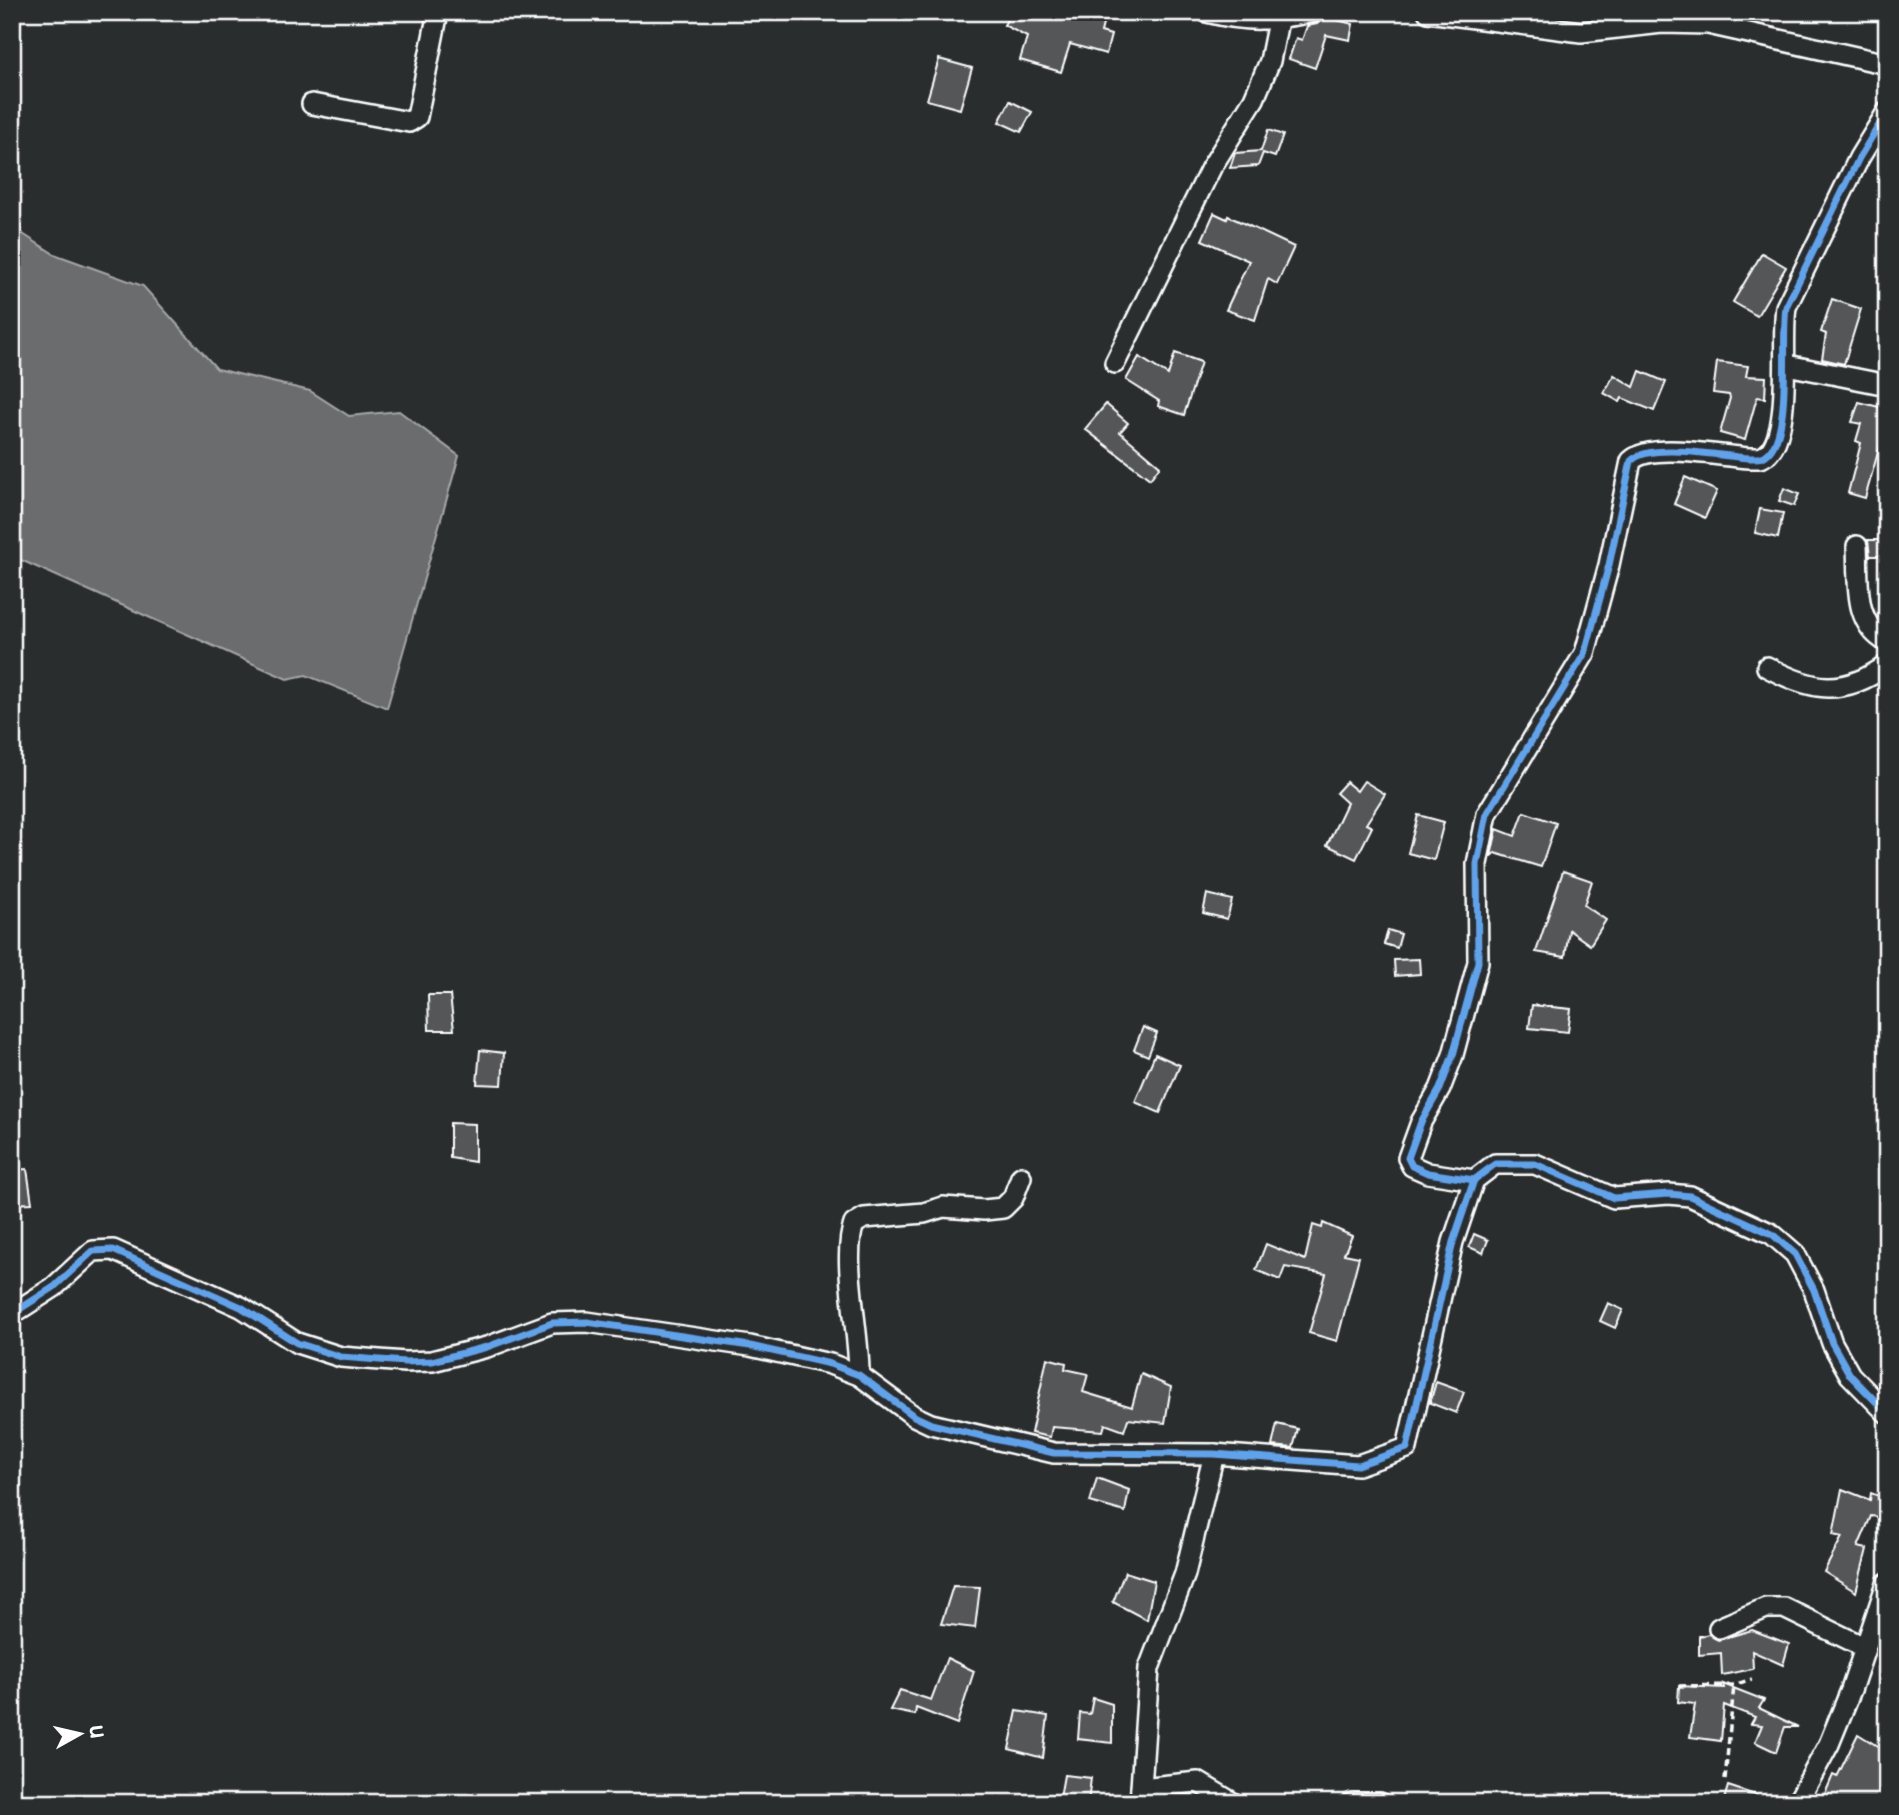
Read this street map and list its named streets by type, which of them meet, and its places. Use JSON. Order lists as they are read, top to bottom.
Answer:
{
  "north": "right"
}
